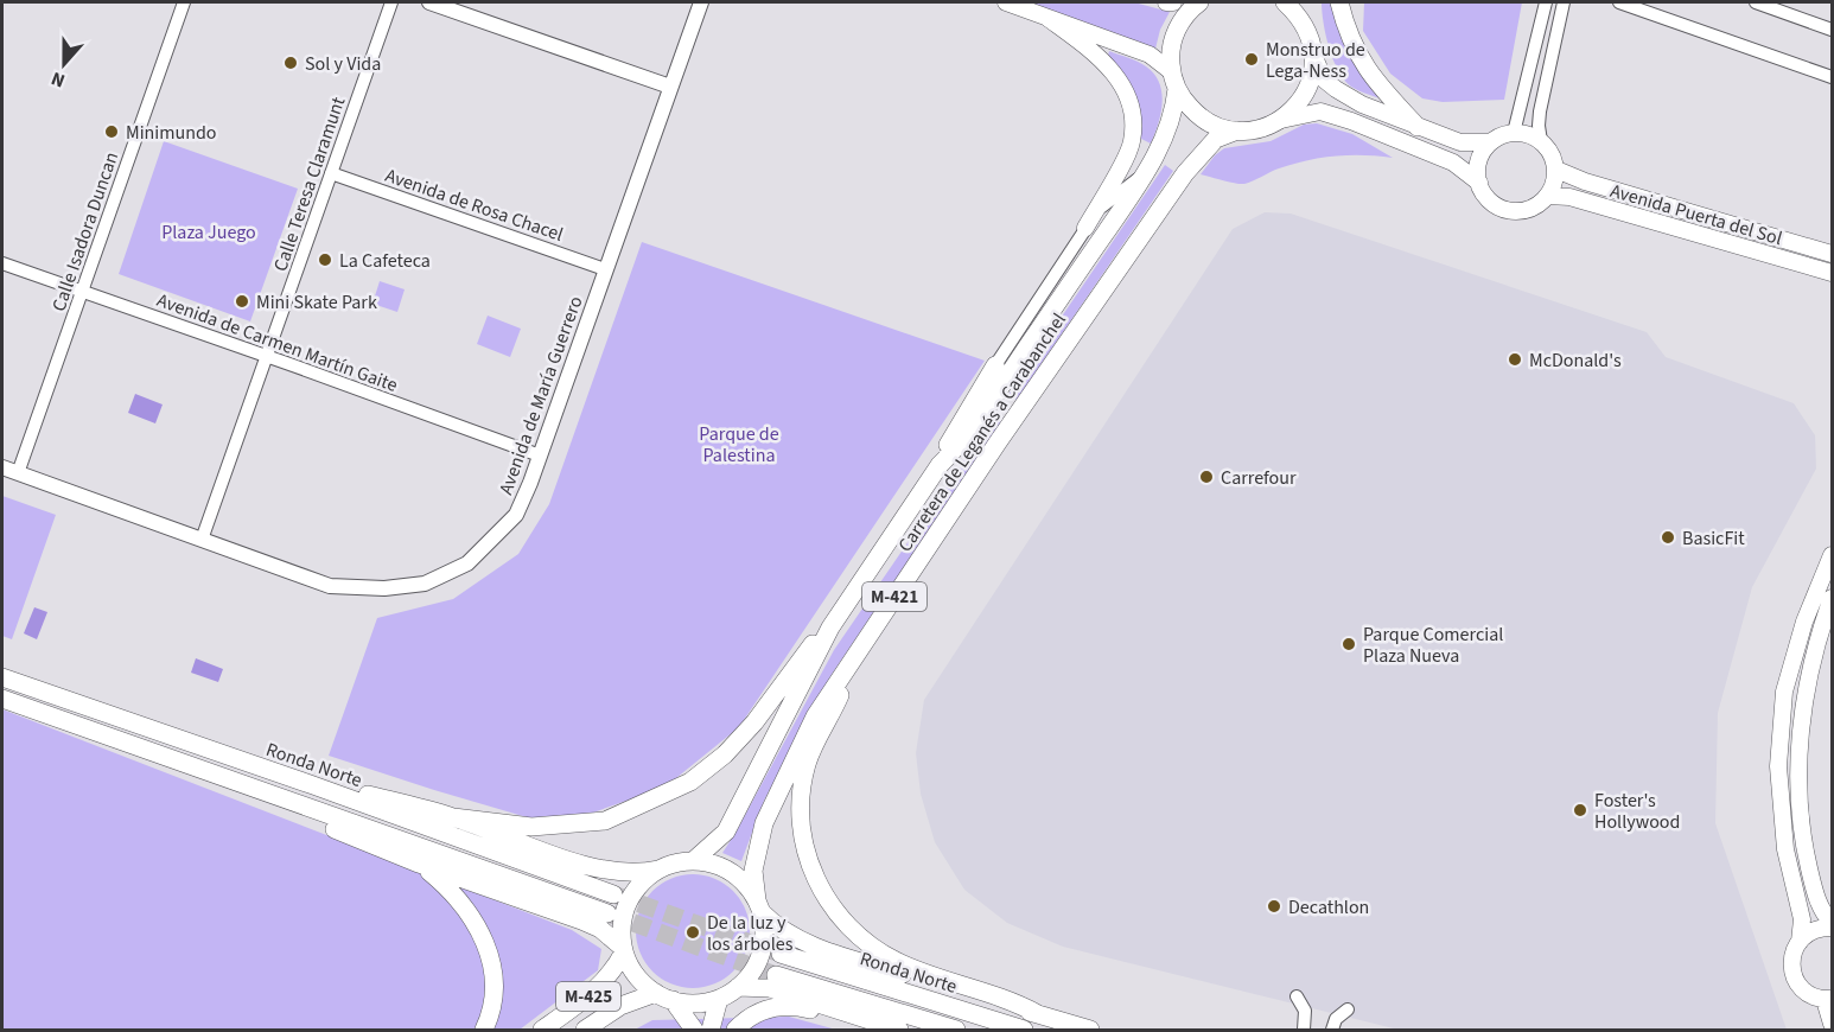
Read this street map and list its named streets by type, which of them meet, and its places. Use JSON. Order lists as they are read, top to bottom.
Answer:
{
  "streets": {
    "main road": [
      "Avenida Puerta del Sol",
      "Carretera de Leganés a Carabanchel",
      "M-421",
      "Ronda Norte",
      "M-425"
    ],
    "street": [
      "Calle Teresa Claramunt",
      "Avenida de Rosa Chacel",
      "Calle Isadora Duncan",
      "Avenida de Carmen Martín Gaite",
      "Avenida de María Guerrero"
    ]
  },
  "crossings": [
    ["Calle Teresa Claramunt", "Avenida de Rosa Chacel"],
    ["Calle Teresa Claramunt", "Avenida de Carmen Martín Gaite"],
    ["Calle Teresa Claramunt", "Avenida de María Guerrero"],
    ["Avenida de Rosa Chacel", "Avenida de María Guerrero"],
    ["Calle Isadora Duncan", "Avenida de Carmen Martín Gaite"],
    ["Calle Isadora Duncan", "Avenida de María Guerrero"],
    ["Avenida de Carmen Martín Gaite", "Avenida de María Guerrero"],
    ["Carretera de Leganés a Carabanchel", "M-421"],
    ["Carretera de Leganés a Carabanchel", "M-425"],
    ["M-421", "M-425"]
  ],
  "parks": ["Plaza Juego", "Parque de Palestina"],
  "places": [
    "Monstruo de Lega-Ness",
    "Sol y Vida",
    "Minimundo",
    "La Cafeteca",
    "Mini Skate Park",
    "McDonald's",
    "Carrefour",
    "BasicFit",
    "Parque Comercial Plaza Nueva",
    "Foster's Hollywood",
    "Decathlon",
    "De la luz y los árboles"
  ],
  "north": "bottom"
}
